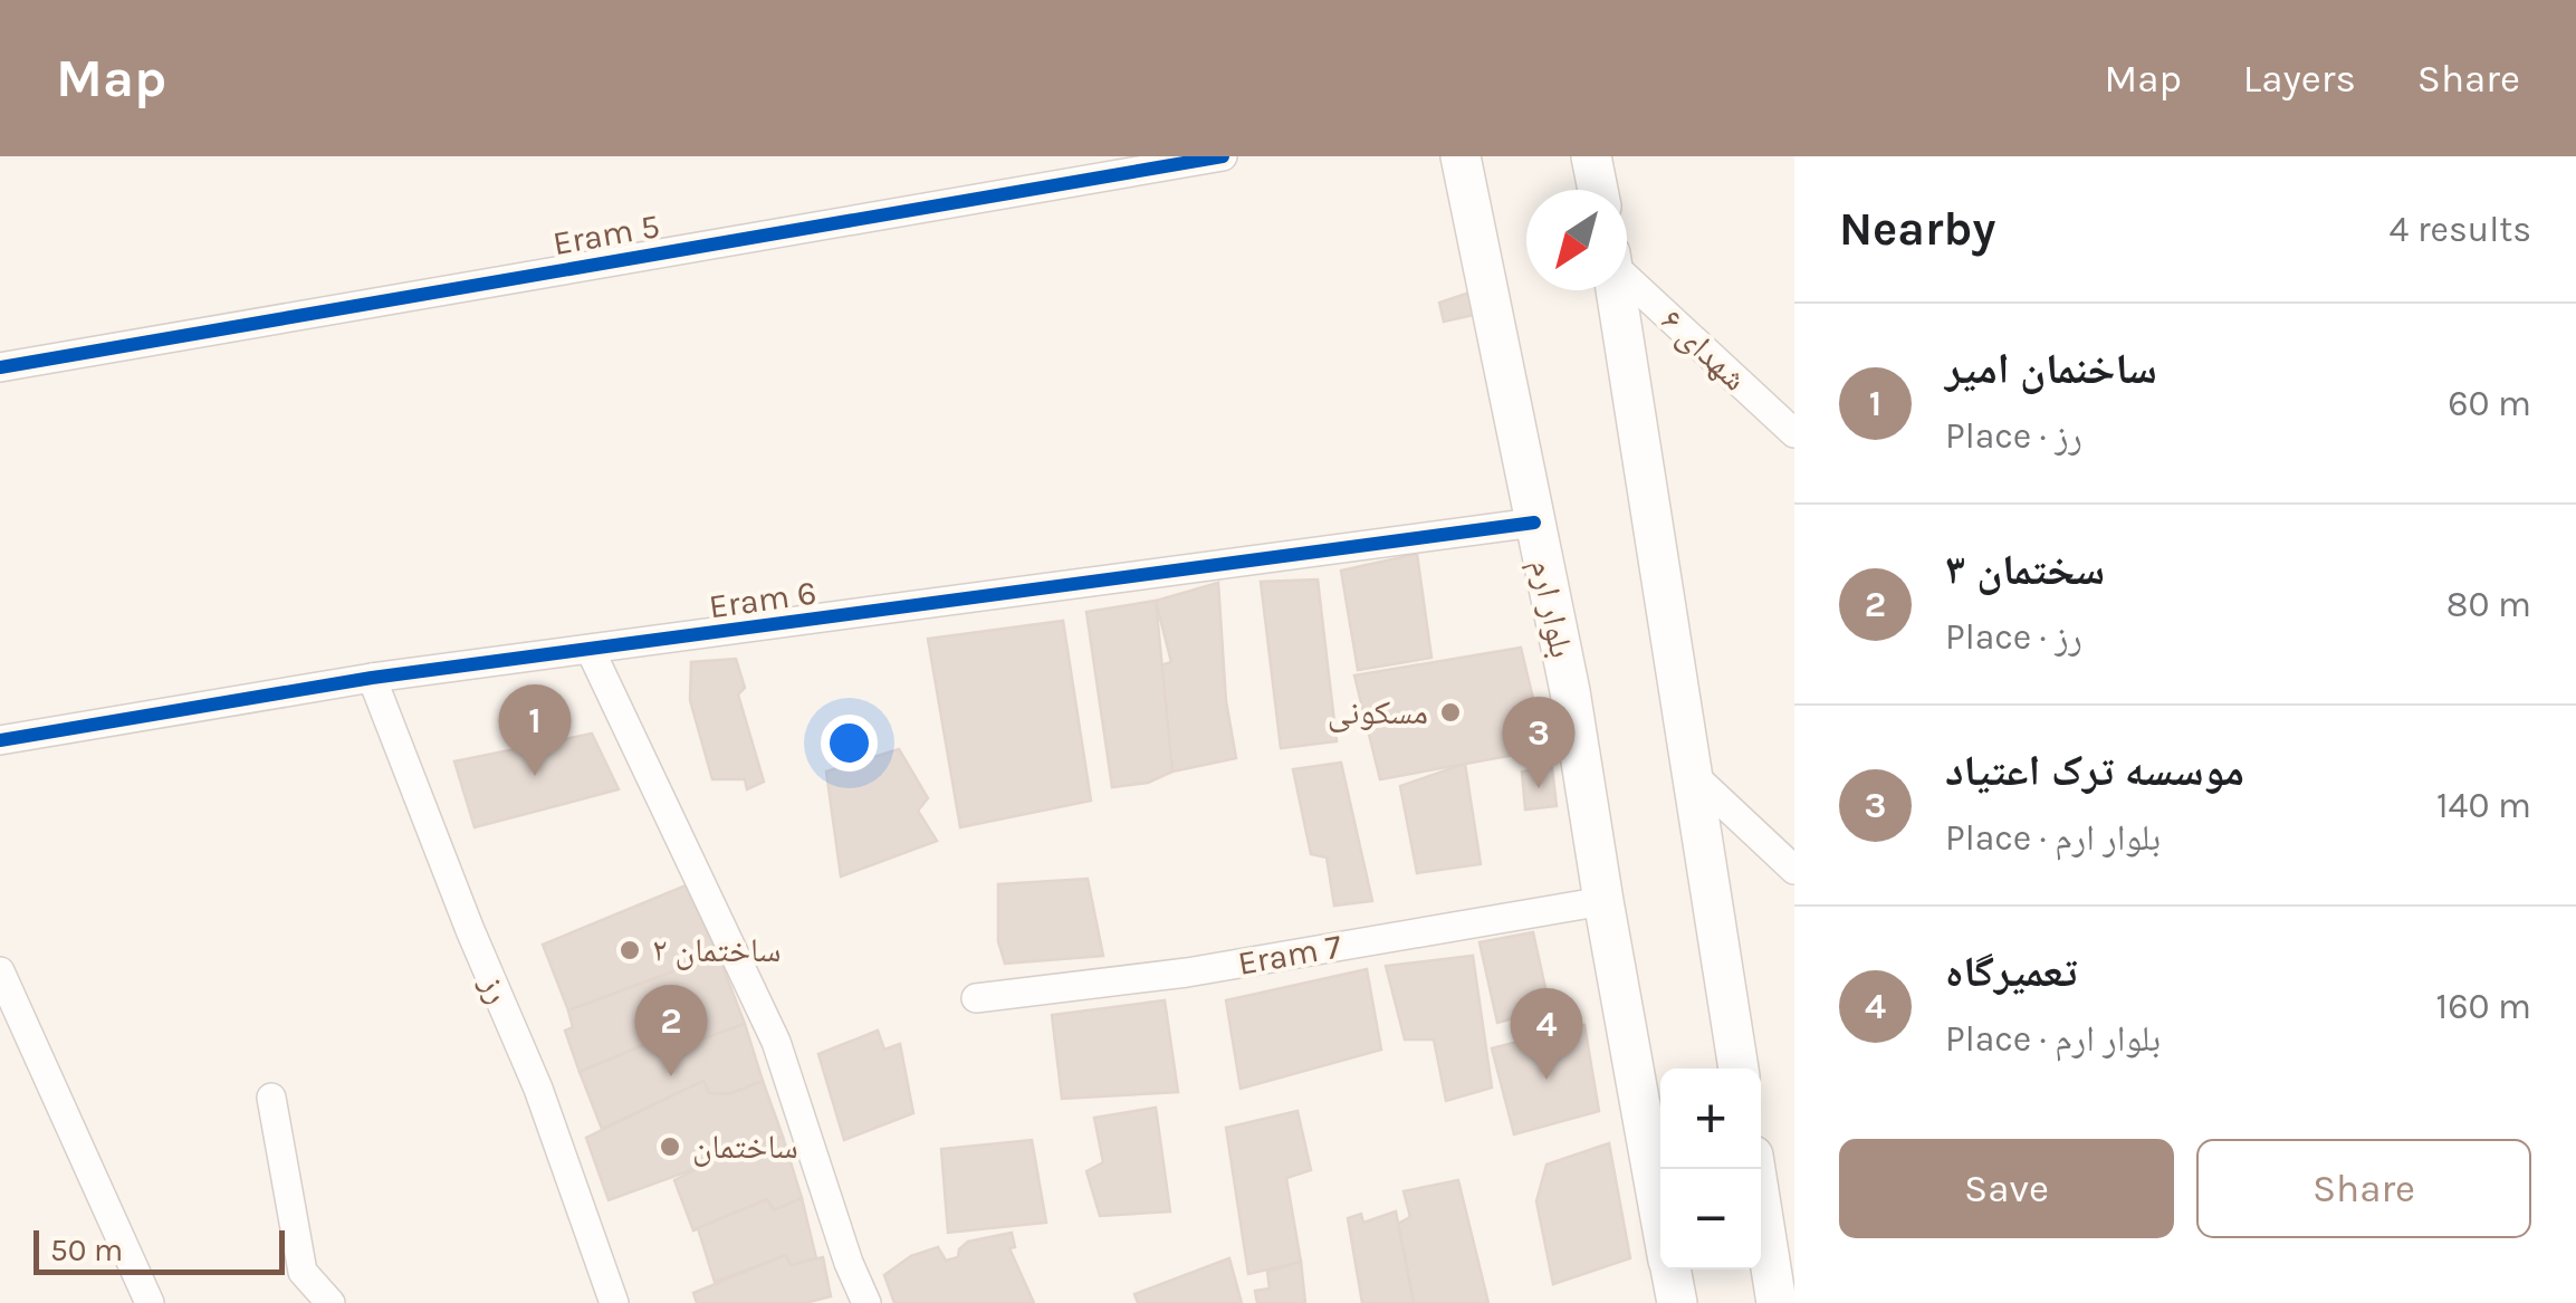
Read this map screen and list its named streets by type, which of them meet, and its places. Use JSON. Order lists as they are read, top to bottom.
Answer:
{
  "streets": {
    "main road": ["بلوار ارم"],
    "street": [
      "Eram 5",
      "شهدای ۶",
      "Eram 6",
      "Eram 7",
      "رز"
    ]
  },
  "crossings": [
    ["Eram 6", "بلوار ارم"],
    ["Eram 6", "رز"],
    ["بلوار ارم", "Eram 7"]
  ],
  "places": ["مسکونی", "ساختمان ۲", "ساختمان"],
  "scale_bar": "50 m",
  "north": "bottom left",
  "page": {
    "header": "Map",
    "nav": ["Map", "Layers", "Share"],
    "heading": ["Nearby", "4 results"],
    "list": [
      {
        "mark": "1",
        "name": "ساخنمان امیر",
        "note": "Place · رز",
        "value": "60 m"
      },
      {
        "mark": "2",
        "name": "سختمان ۳",
        "note": "Place · رز",
        "value": "80 m"
      },
      {
        "mark": "3",
        "name": "موسسه ترک اعتیاد",
        "note": "Place · بلوار ارم",
        "value": "140 m"
      },
      {
        "mark": "4",
        "name": "تعمیرگاه",
        "note": "Place · بلوار ارم",
        "value": "160 m"
      }
    ],
    "pins": [
      "1",
      "3",
      "2",
      "4"
    ],
    "map_buttons": ["+", "−"],
    "buttons": ["Save", "Share"],
    "scale": "50 m"
  }
}
